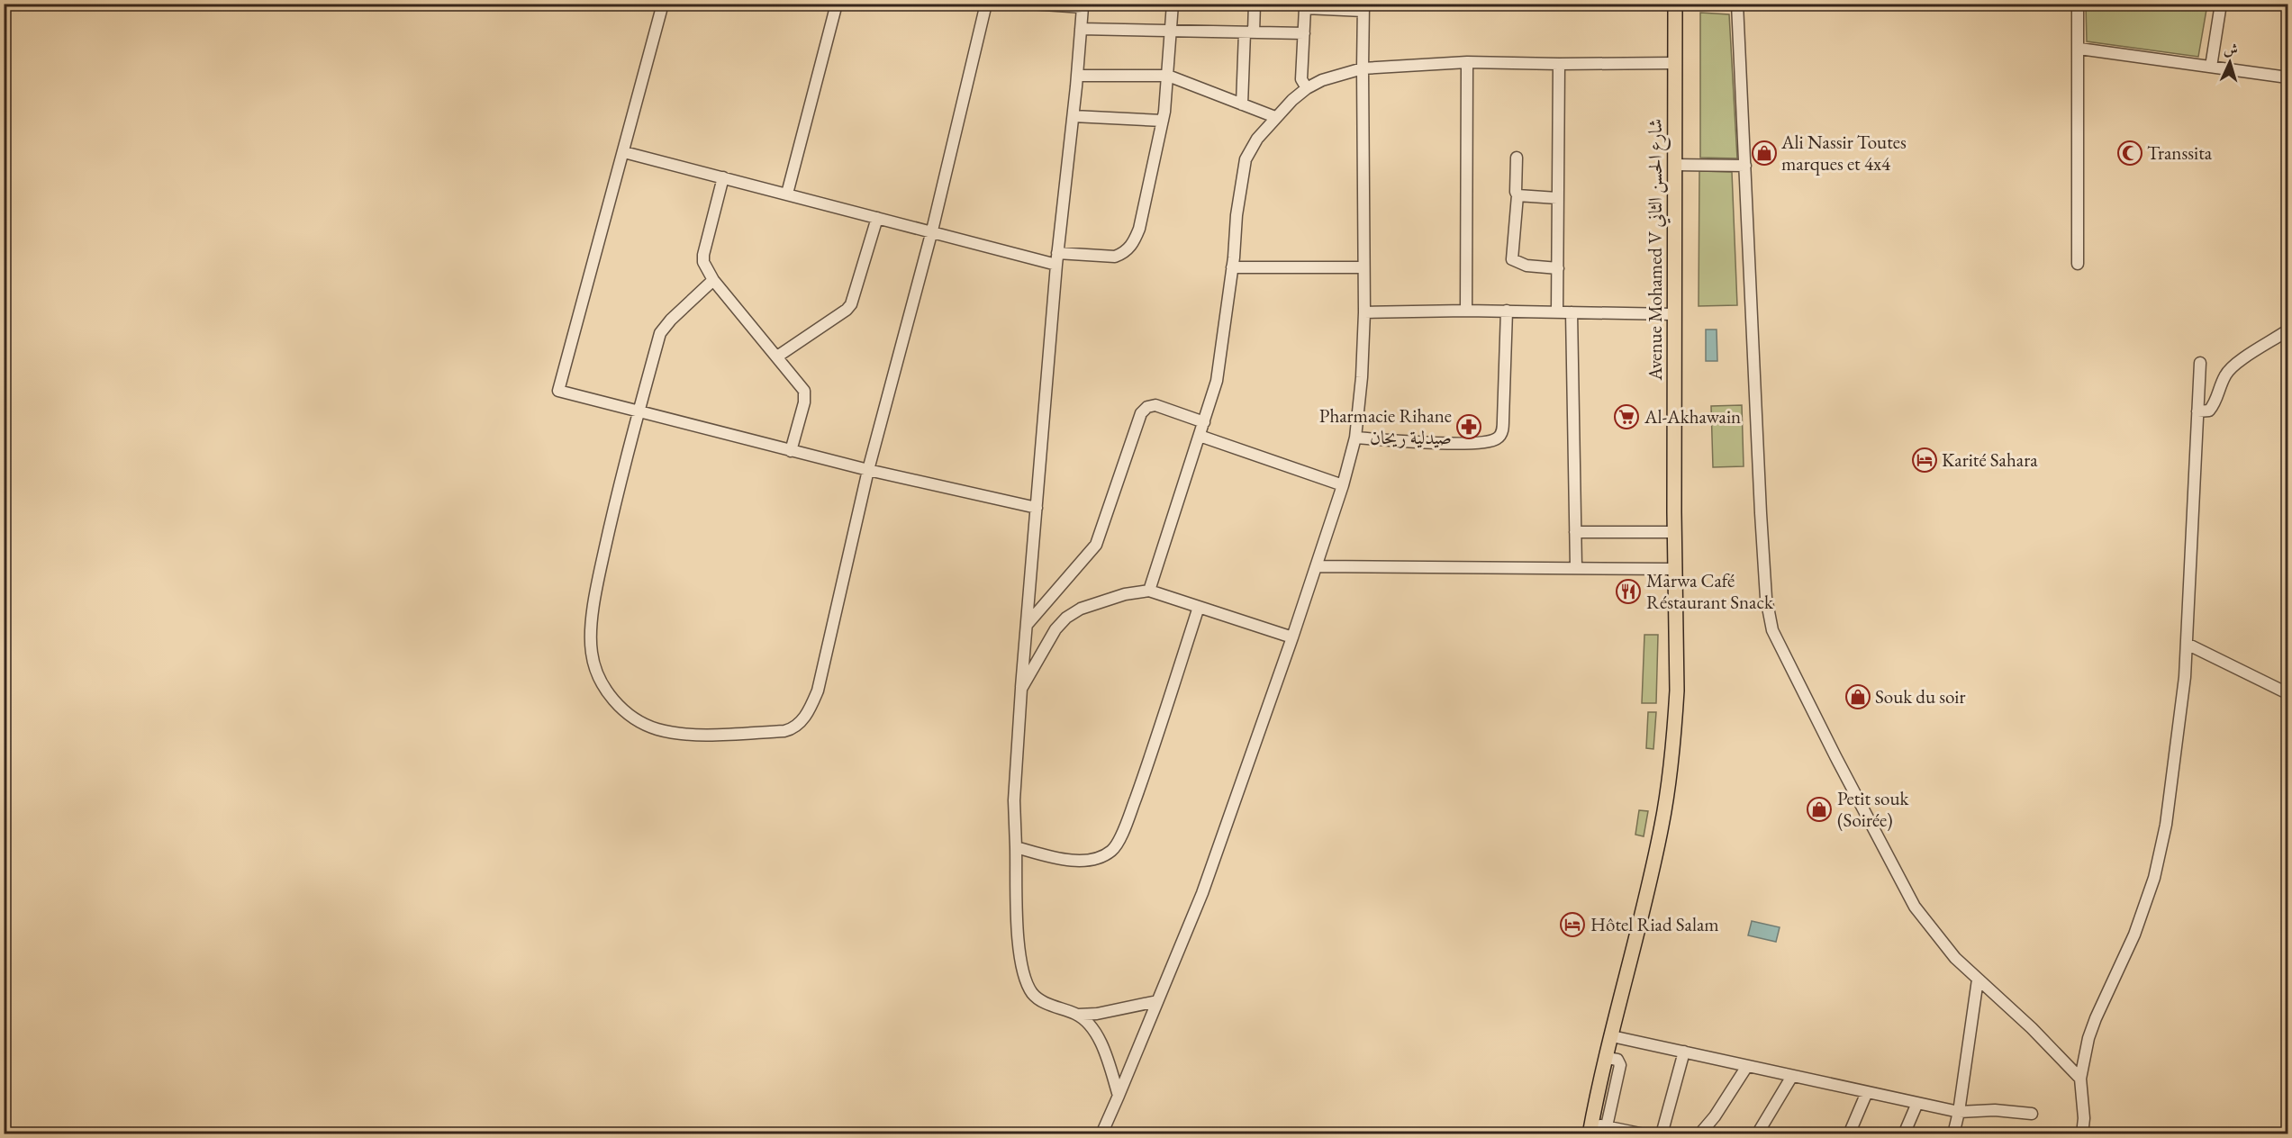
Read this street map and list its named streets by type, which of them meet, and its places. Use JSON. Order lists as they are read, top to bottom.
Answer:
{
  "streets": {
    "main road": ["Avenue Mohamed V شارع الحسن الثاني"]
  },
  "places": {
    "shop": ["Ali Nassir Toutes marques et 4x4", "Souk du soir", "Petit souk (Soirée)"],
    "mosque": ["Transsita"],
    "supermarket": ["Al-Akhawain"],
    "pharmacy": ["Pharmacie Rihane صيدلية ريحان"],
    "hotel": ["Karité Sahara", "Hôtel Riad Salam"],
    "restaurant": ["Marwa Café Réstaurant Snack"]
  },
  "north": "top"
}
